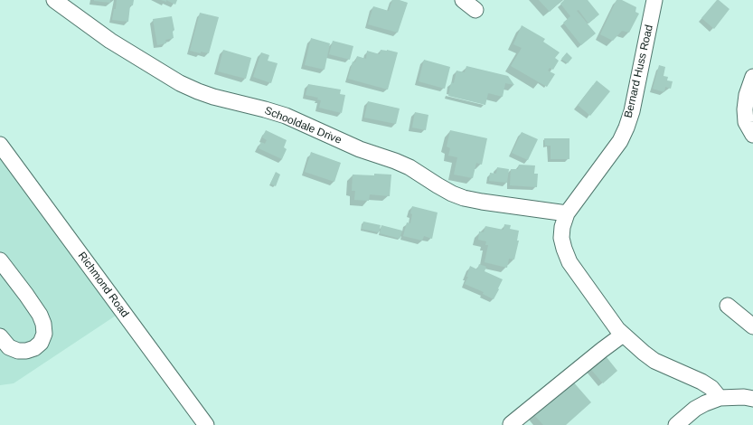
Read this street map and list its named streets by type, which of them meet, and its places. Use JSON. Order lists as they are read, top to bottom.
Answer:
{
  "streets": {
    "street": ["Bernard Huss Road", "Schooldale Drive", "Richmond Road"]
  },
  "crossings": [
    ["Bernard Huss Road", "Schooldale Drive"]
  ]
}
